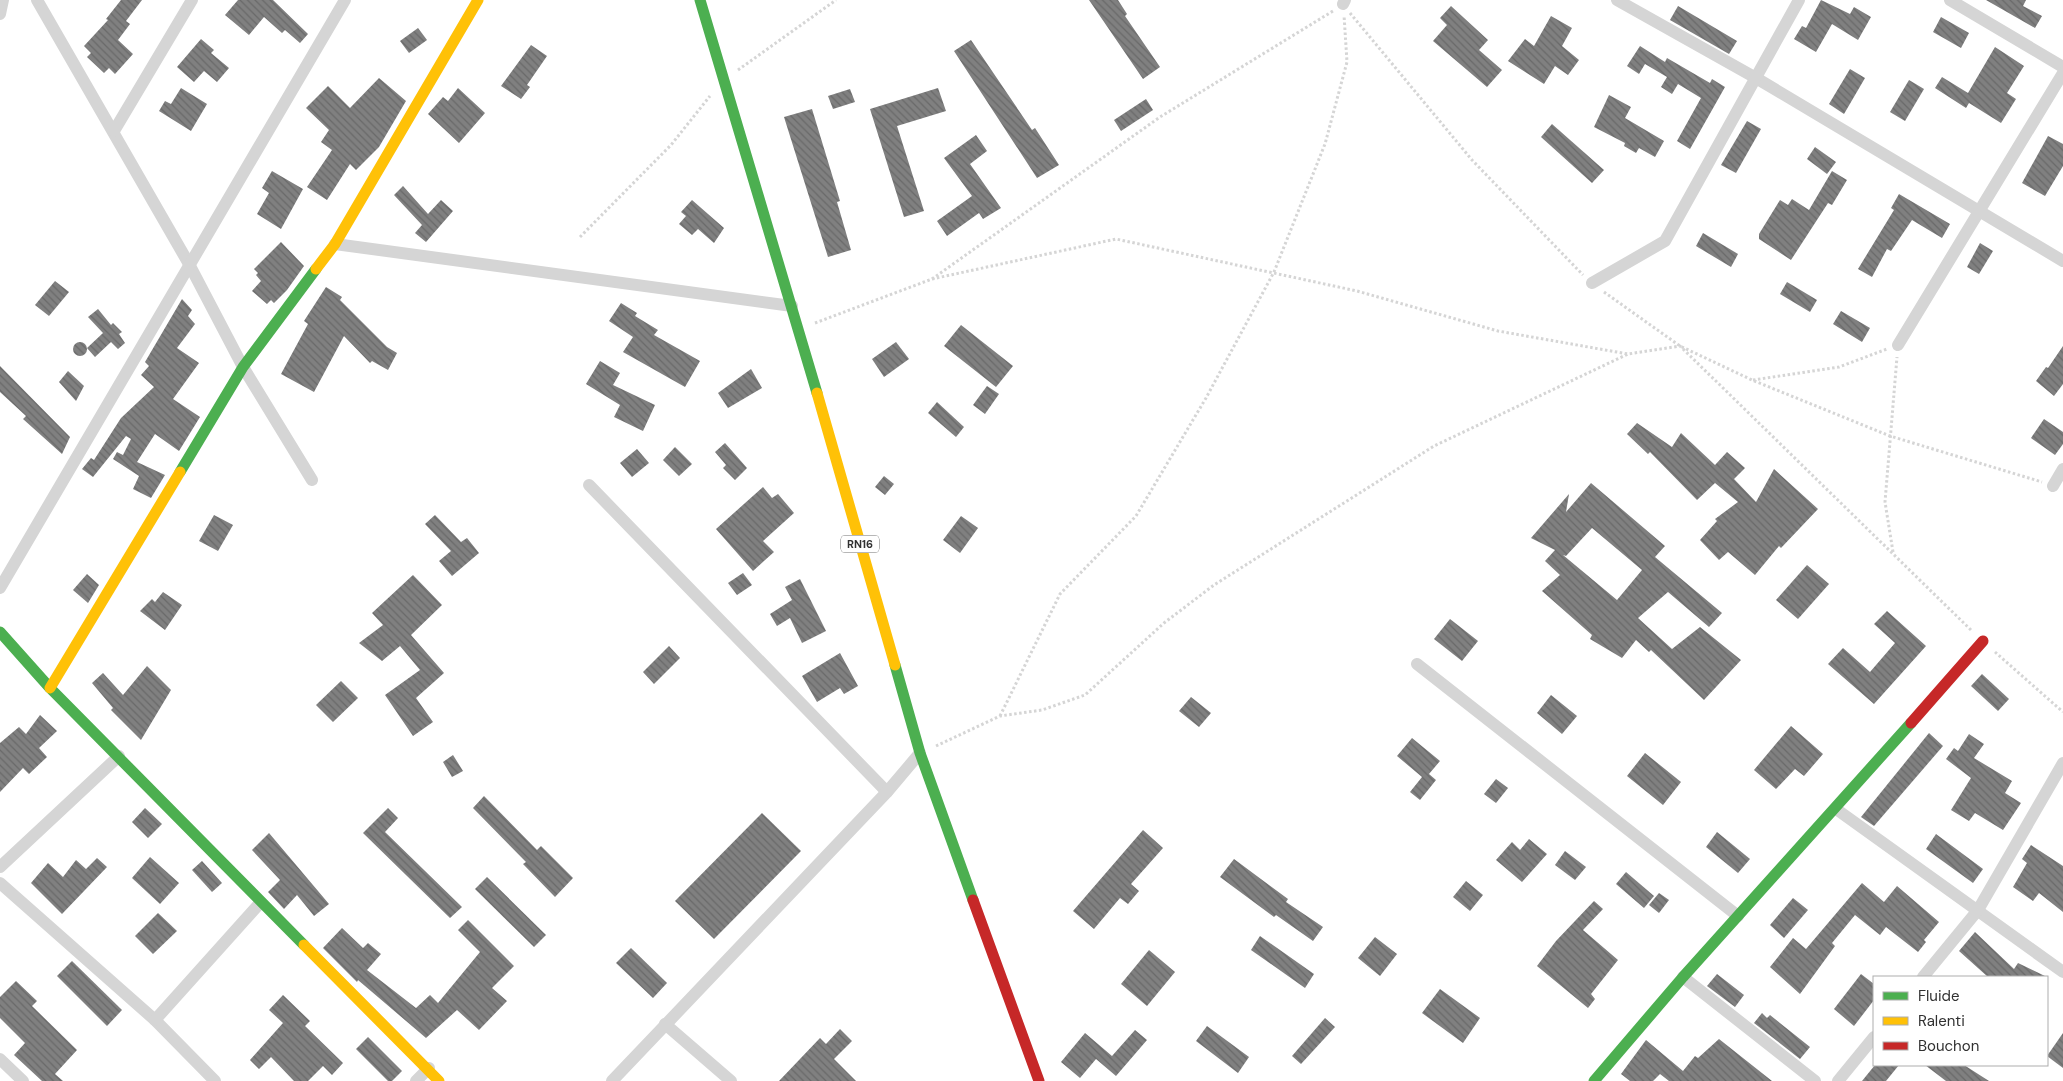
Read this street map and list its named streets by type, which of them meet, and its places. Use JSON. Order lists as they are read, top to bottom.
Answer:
{
  "streets": {
    "street": ["RN16"]
  },
  "legend": ["Fluide", "Ralenti", "Bouchon"]
}
